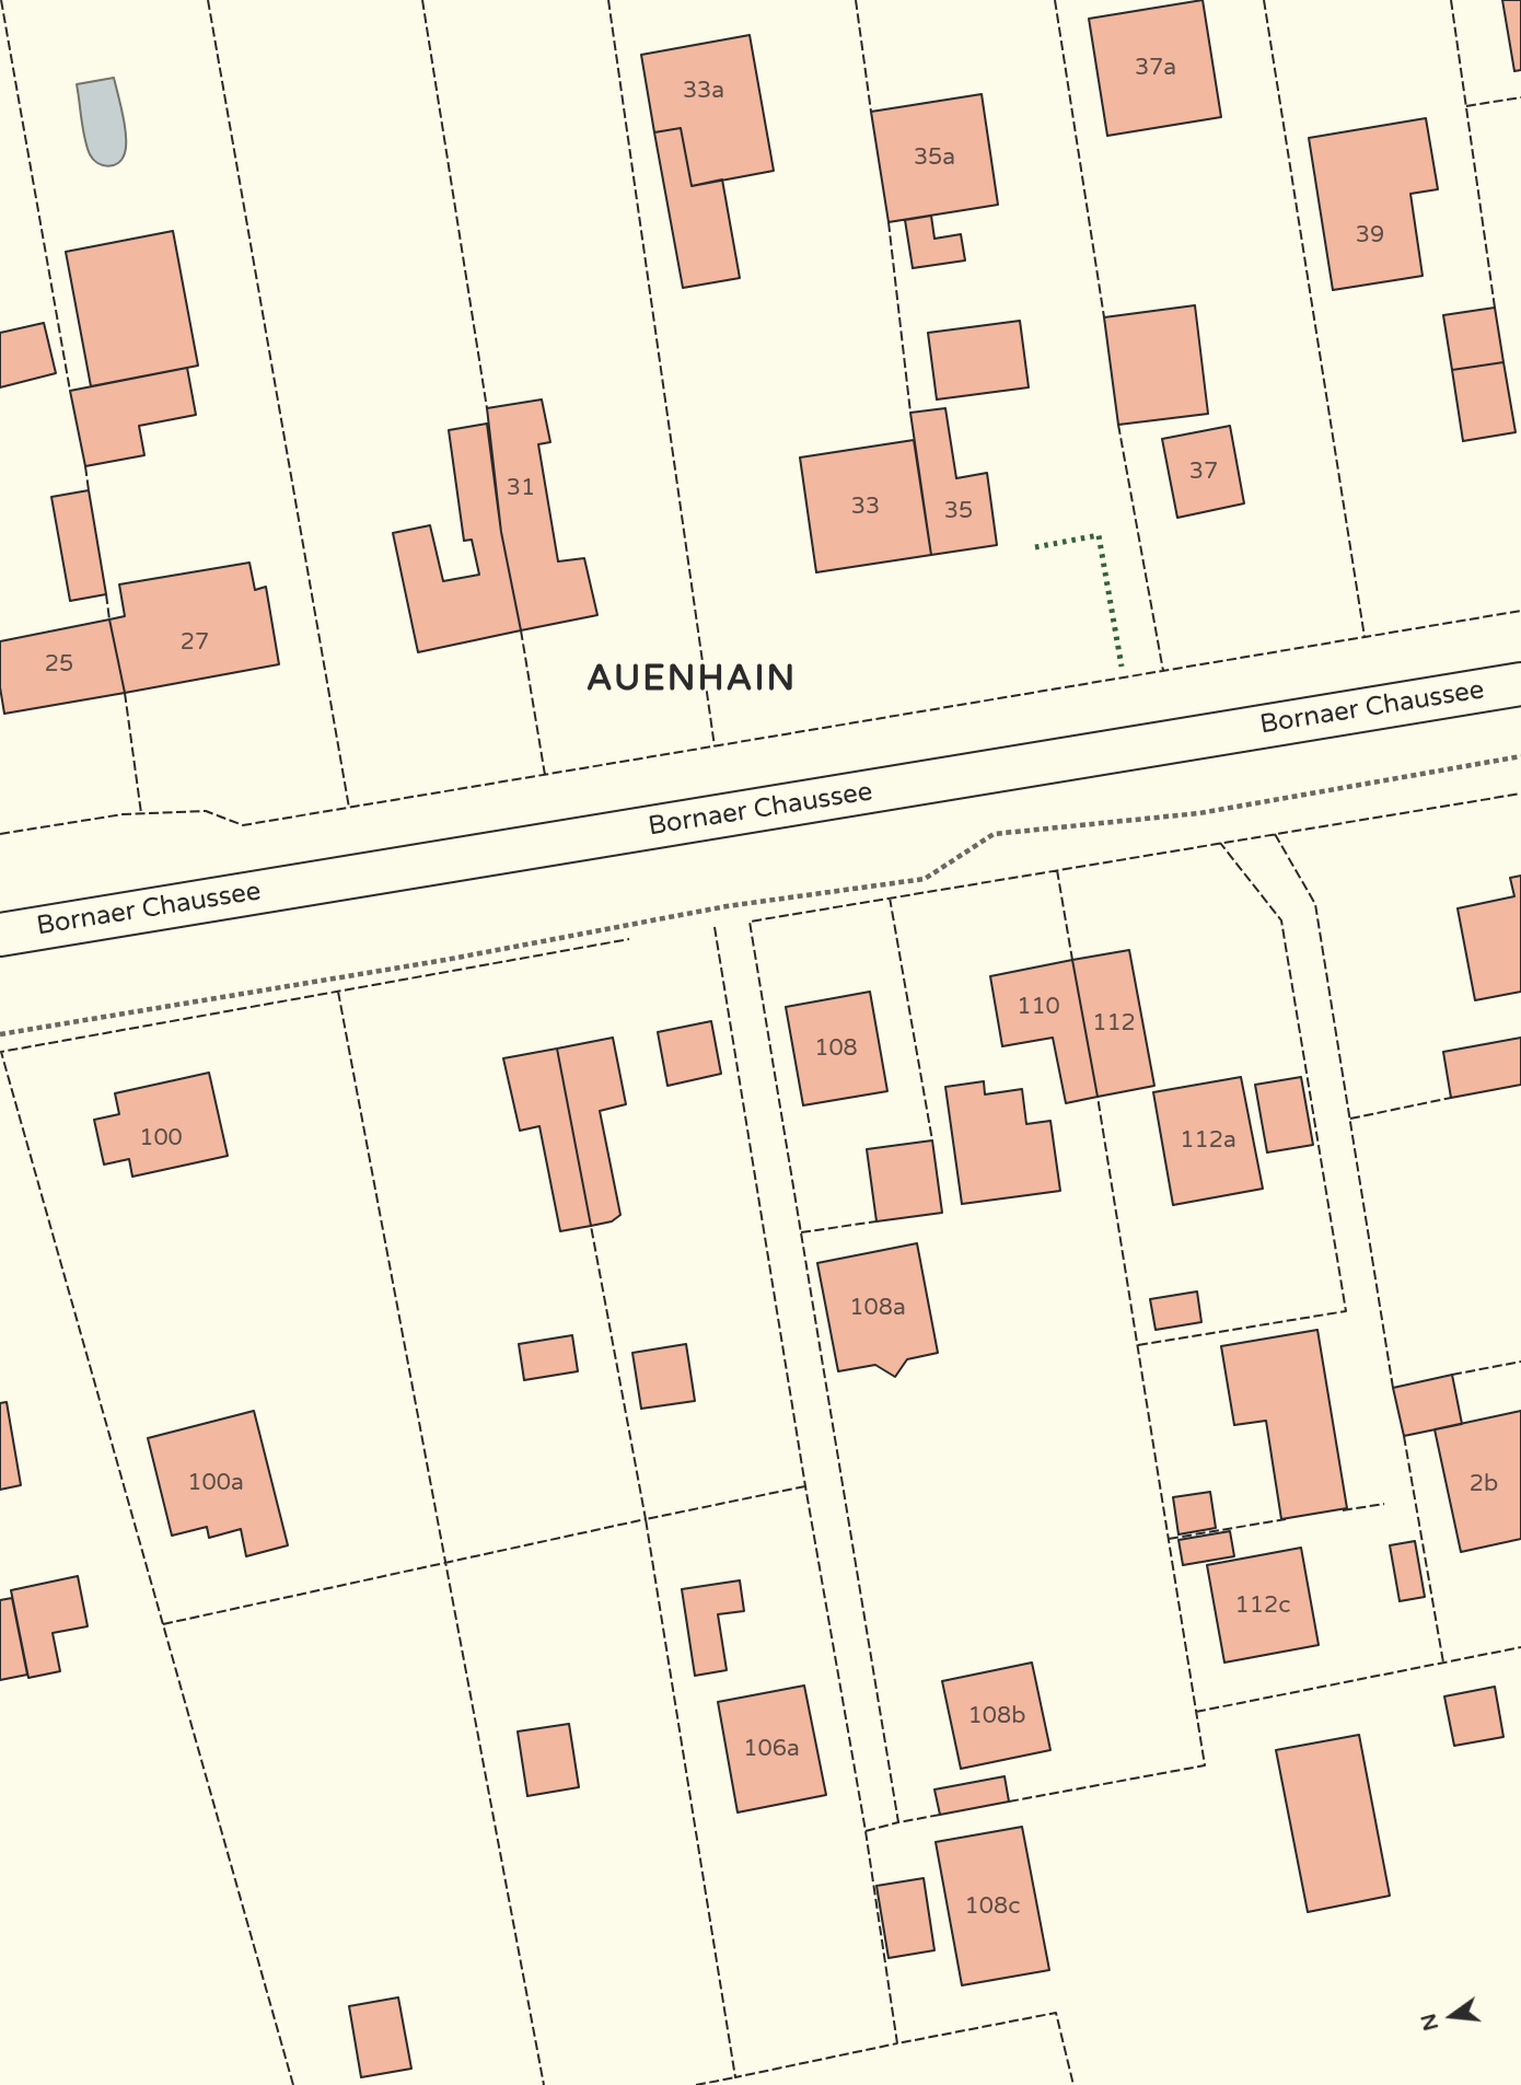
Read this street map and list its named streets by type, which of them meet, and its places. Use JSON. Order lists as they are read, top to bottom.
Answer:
{
  "streets": {
    "street": ["Bornaer Chaussee"]
  },
  "districts": ["AUENHAIN"],
  "house_numbers": [
    "37a",
    "33a",
    "35a",
    "39",
    "37",
    "31",
    "33",
    "35",
    "27",
    "25",
    "110",
    "112",
    "108",
    "100",
    "112a",
    "108a",
    "100a",
    "2b",
    "112c",
    "108b",
    "106a",
    "108c"
  ],
  "north": "left"
}
